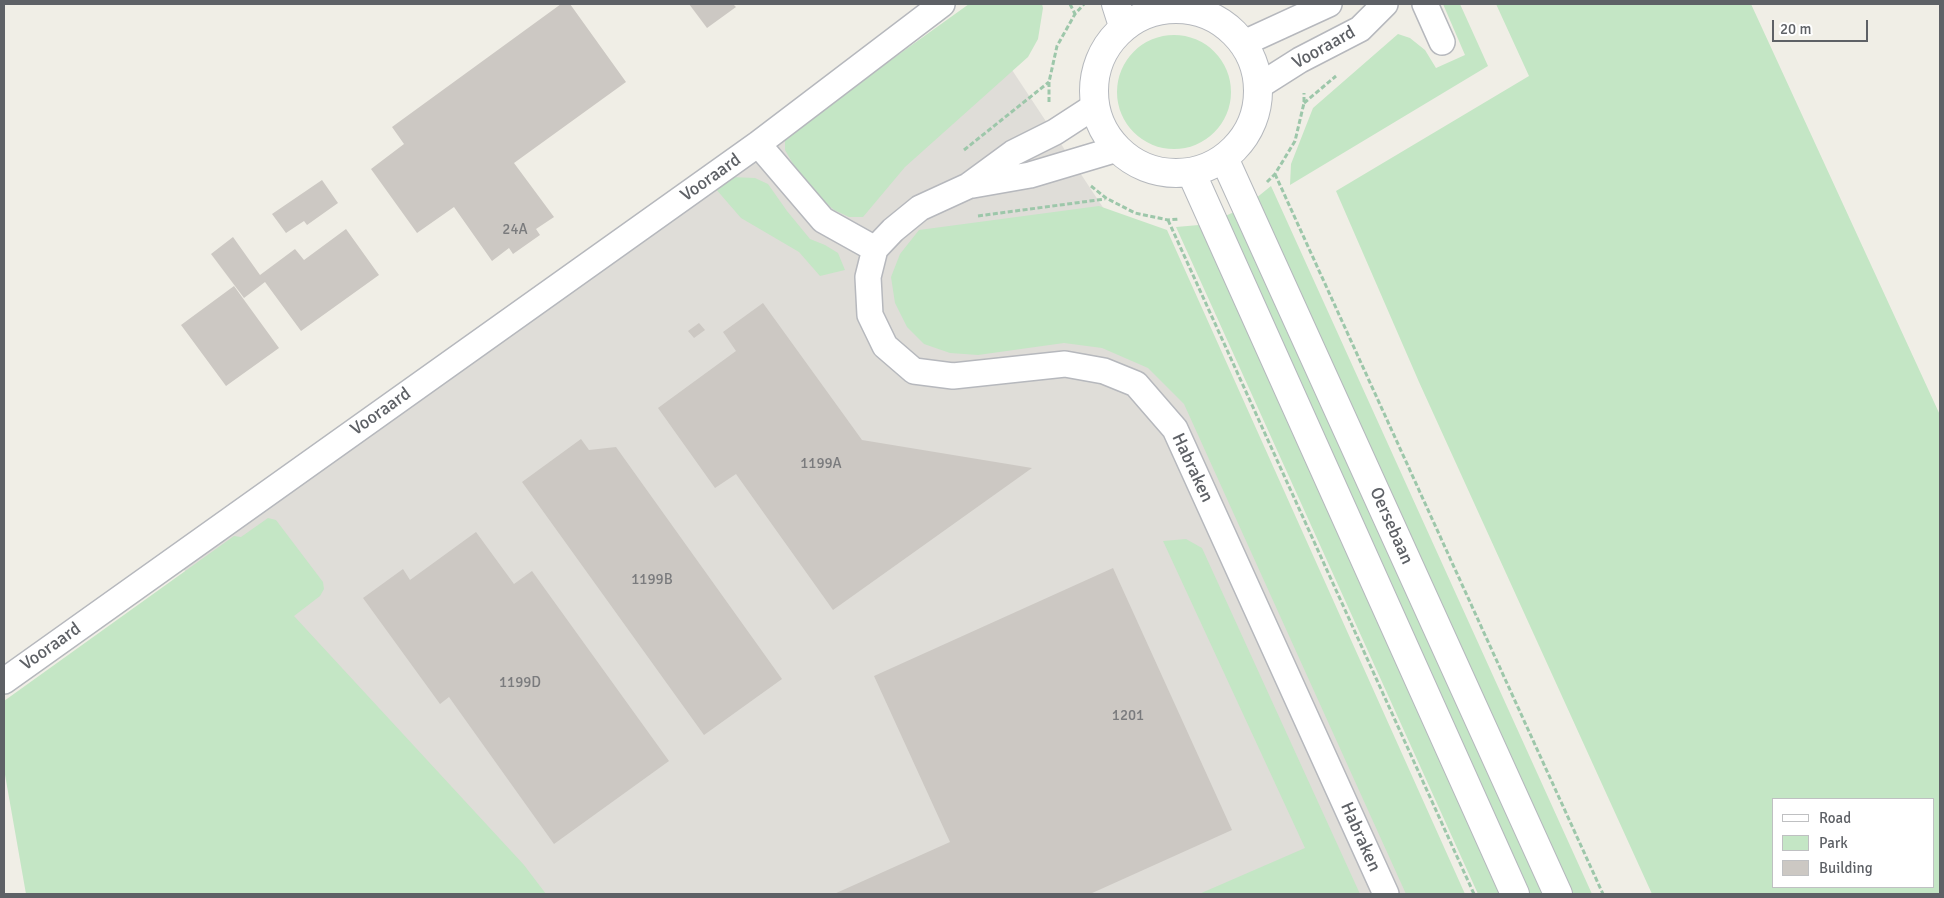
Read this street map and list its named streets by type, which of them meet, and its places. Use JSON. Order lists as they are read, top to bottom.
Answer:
{
  "streets": {
    "main road": ["Oersebaan"],
    "street": ["Vooraard", "Habraken"]
  },
  "crossings": [
    ["Vooraard", "Habraken"],
    ["Vooraard", "Oersebaan"]
  ],
  "house_numbers": [
    "24A",
    "1199A",
    "1199B",
    "1199D",
    "1201"
  ],
  "legend": ["Road", "Park", "Building"],
  "scale_bar": "20 m"
}
